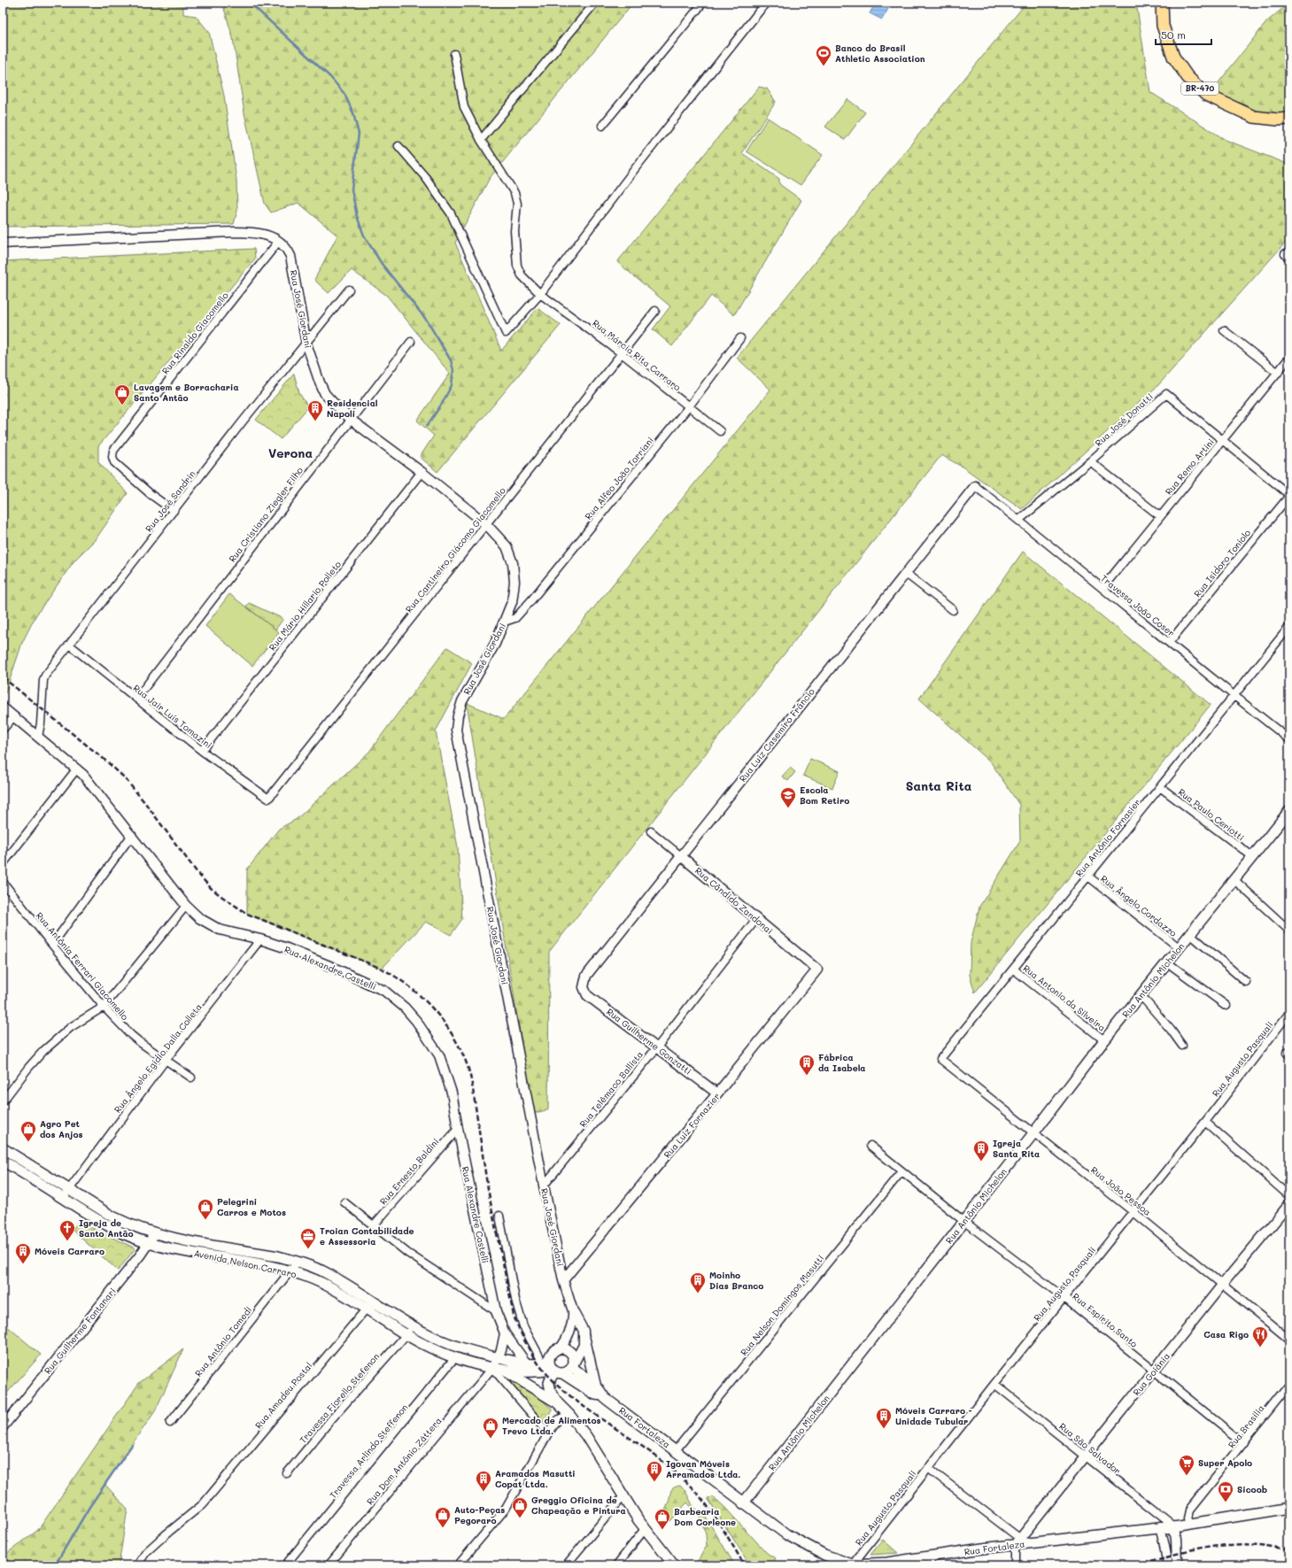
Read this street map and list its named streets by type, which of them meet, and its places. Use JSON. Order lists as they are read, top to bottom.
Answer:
{
  "streets": {
    "highway": ["BR-470"],
    "main road": ["Rua Antônio Michelon", "Avenida Nelson Carraro", "Rua Fortaleza"],
    "street": [
      "Rua José Giordani",
      "Rua Rinaldo Giacomello",
      "Rua Márcia Rita Carraro",
      "Rua José Donatti",
      "Rua Remo Artini",
      "Rua Alfeo João Torriani",
      "Rua José Sandrin",
      "Rua Cristiano Ziegler Filho",
      "Rua Cantineiro Giácomo Giacomello",
      "Rua Isidoro Toniolo",
      "Rua Mário Hillario Polleto",
      "Travessa João Coser",
      "Rua Jair Luís Tomazini",
      "Rua Luiz Casemiro Frâncio",
      "Rua Paulo Ceriotti",
      "Rua Antônio Fornasier",
      "Rua Cândido Zandonai",
      "Rua Ângelo Cordazzo",
      "Rua Antônia Ferrari Giacomello",
      "Rua Alexandre Castelli",
      "Rua Antonio da Silveira",
      "Rua Guilherme Gonzatti",
      "Rua Ângelo Egídio Dalla Colleta",
      "Rua Augusto Pasquali",
      "Rua Telêmaco Ballista",
      "Rua Luiz Fornazier",
      "Rua Ernesto Baldini",
      "Rua João Pessoa",
      "Rua Nelson Domingos Masutti",
      "Rua Espírito Santo",
      "Rua Guilherme Fontanari",
      "Rua Antônio Tomedi",
      "Rua Goiânia",
      "Rua Amadeu Postal",
      "Travessa Fiorello Stefenon",
      "Rua Brasília",
      "Rua São Salvador",
      "Travessa Arlindo Steffenon",
      "Rua Dom Antônio Záttera"
    ]
  },
  "crossings": [
    ["Rua José Giordani", "Rua Rinaldo Giacomello"],
    ["Rua José Giordani", "Rua Alfeo João Torriani"],
    ["Rua José Giordani", "Rua José Sandrin"],
    ["Rua José Giordani", "Rua Cristiano Ziegler Filho"],
    ["Rua José Giordani", "Rua Cantineiro Giácomo Giacomello"],
    ["Rua José Giordani", "Rua Mário Hillario Polleto"],
    ["Rua José Giordani", "Rua Telêmaco Ballista"],
    ["Rua José Giordani", "Rua Luiz Fornazier"],
    ["Rua José Giordani", "Avenida Nelson Carraro"],
    ["Rua José Giordani", "Rua Fortaleza"],
    ["Rua Rinaldo Giacomello", "Rua José Sandrin"],
    ["Rua Márcia Rita Carraro", "Rua Alfeo João Torriani"],
    ["Rua Márcia Rita Carraro", "Rua Cantineiro Giácomo Giacomello"],
    ["Rua José Donatti", "Rua Remo Artini"],
    ["Rua José Donatti", "Rua Isidoro Toniolo"],
    ["Rua José Donatti", "Travessa João Coser"],
    ["Rua Remo Artini", "Travessa João Coser"],
    ["Rua José Sandrin", "Rua Jair Luís Tomazini"],
    ["Rua José Sandrin", "Rua Alexandre Castelli"],
    ["Rua Cristiano Ziegler Filho", "Rua Jair Luís Tomazini"],
    ["Rua Cantineiro Giácomo Giacomello", "Rua Jair Luís Tomazini"],
    ["Rua Isidoro Toniolo", "Travessa João Coser"],
    ["Rua Mário Hillario Polleto", "Rua Jair Luís Tomazini"],
    ["Travessa João Coser", "Rua Luiz Casemiro Frâncio"],
    ["Travessa João Coser", "Rua Antônio Fornasier"],
    ["Rua Luiz Casemiro Frâncio", "Rua Cândido Zandonai"],
    ["Rua Luiz Casemiro Frâncio", "Rua Guilherme Gonzatti"],
    ["Rua Paulo Ceriotti", "Rua Antônio Fornasier"],
    ["Rua Paulo Ceriotti", "Rua Antônio Michelon"],
    ["Rua Antônio Fornasier", "Rua Ângelo Cordazzo"],
    ["Rua Antônio Fornasier", "Rua Antonio da Silveira"],
    ["Rua Antônio Fornasier", "Rua João Pessoa"],
    ["Rua Cândido Zandonai", "Rua Telêmaco Ballista"],
    ["Rua Cândido Zandonai", "Rua Luiz Fornazier"],
    ["Rua Ângelo Cordazzo", "Rua Antônio Michelon"],
    ["Rua Antônia Ferrari Giacomello", "Rua Ângelo Egídio Dalla Colleta"],
    ["Rua Alexandre Castelli", "Rua Ângelo Egídio Dalla Colleta"],
    ["Rua Alexandre Castelli", "Rua Ernesto Baldini"],
    ["Rua Alexandre Castelli", "Avenida Nelson Carraro"],
    ["Rua Antônio Michelon", "Rua Antonio da Silveira"],
    ["Rua Antônio Michelon", "Rua João Pessoa"],
    ["Rua Antônio Michelon", "Rua Espírito Santo"],
    ["Rua Antônio Michelon", "Rua Fortaleza"],
    ["Rua Guilherme Gonzatti", "Rua Telêmaco Ballista"],
    ["Rua Guilherme Gonzatti", "Rua Luiz Fornazier"],
    ["Rua Ângelo Egídio Dalla Colleta", "Avenida Nelson Carraro"],
    ["Rua Augusto Pasquali", "Rua João Pessoa"],
    ["Rua Augusto Pasquali", "Rua Espírito Santo"],
    ["Rua Augusto Pasquali", "Rua Fortaleza"],
    ["Rua Augusto Pasquali", "Rua São Salvador"],
    ["Rua João Pessoa", "Rua Goiânia"],
    ["Avenida Nelson Carraro", "Rua Guilherme Fontanari"],
    ["Avenida Nelson Carraro", "Rua Antônio Tomedi"],
    ["Avenida Nelson Carraro", "Rua Amadeu Postal"],
    ["Avenida Nelson Carraro", "Travessa Fiorello Stefenon"],
    ["Avenida Nelson Carraro", "Rua Fortaleza"],
    ["Avenida Nelson Carraro", "Travessa Arlindo Steffenon"],
    ["Avenida Nelson Carraro", "Rua Dom Antônio Záttera"],
    ["Rua Nelson Domingos Masutti", "Rua Espírito Santo"],
    ["Rua Nelson Domingos Masutti", "Rua Fortaleza"],
    ["Rua Espírito Santo", "Rua Goiânia"],
    ["Rua Espírito Santo", "Rua Brasília"],
    ["Rua Goiânia", "Rua Fortaleza"],
    ["Rua Goiânia", "Rua São Salvador"],
    ["Rua Brasília", "Rua Fortaleza"],
    ["Rua Brasília", "Rua São Salvador"],
    ["Rua Fortaleza", "Rua São Salvador"]
  ],
  "districts": ["Verona", "Santa Rita"],
  "places": {
    "sports": ["Banco do Brasil Athletic Association"],
    "shop": [
      "Lavagem e Borracharia Santo Antão",
      "Agro Pet dos Anjos",
      "Pelegrini Carros e Motos",
      "Mercado de Alimentos Trevo Ltda.",
      "Greggio Oficina de Chapeação e Pintura",
      "Auto-Peças Pegoraro",
      "Barbearia Dom Corleone"
    ],
    "building": [
      "Residencial Napoli",
      "Fábrica da Isabela",
      "Igreja Santa Rita",
      "Móveis Carraro",
      "Moinho Dias Branco",
      "Móveis Carraro - Unidade Tubular",
      "Igovan Móveis Arramados Ltda.",
      "Aramados Masutti Copat Ltda."
    ],
    "school or university": ["Escola Bom Retiro"],
    "church": ["Igreja de Santo Antão"],
    "office": ["Troian Contabilidade e Assessoria"],
    "restaurant": ["Casa Rigo"],
    "supermarket": ["Super Apolo"],
    "bank": ["Sicoob"]
  },
  "scale_bar": "50 m"
}
